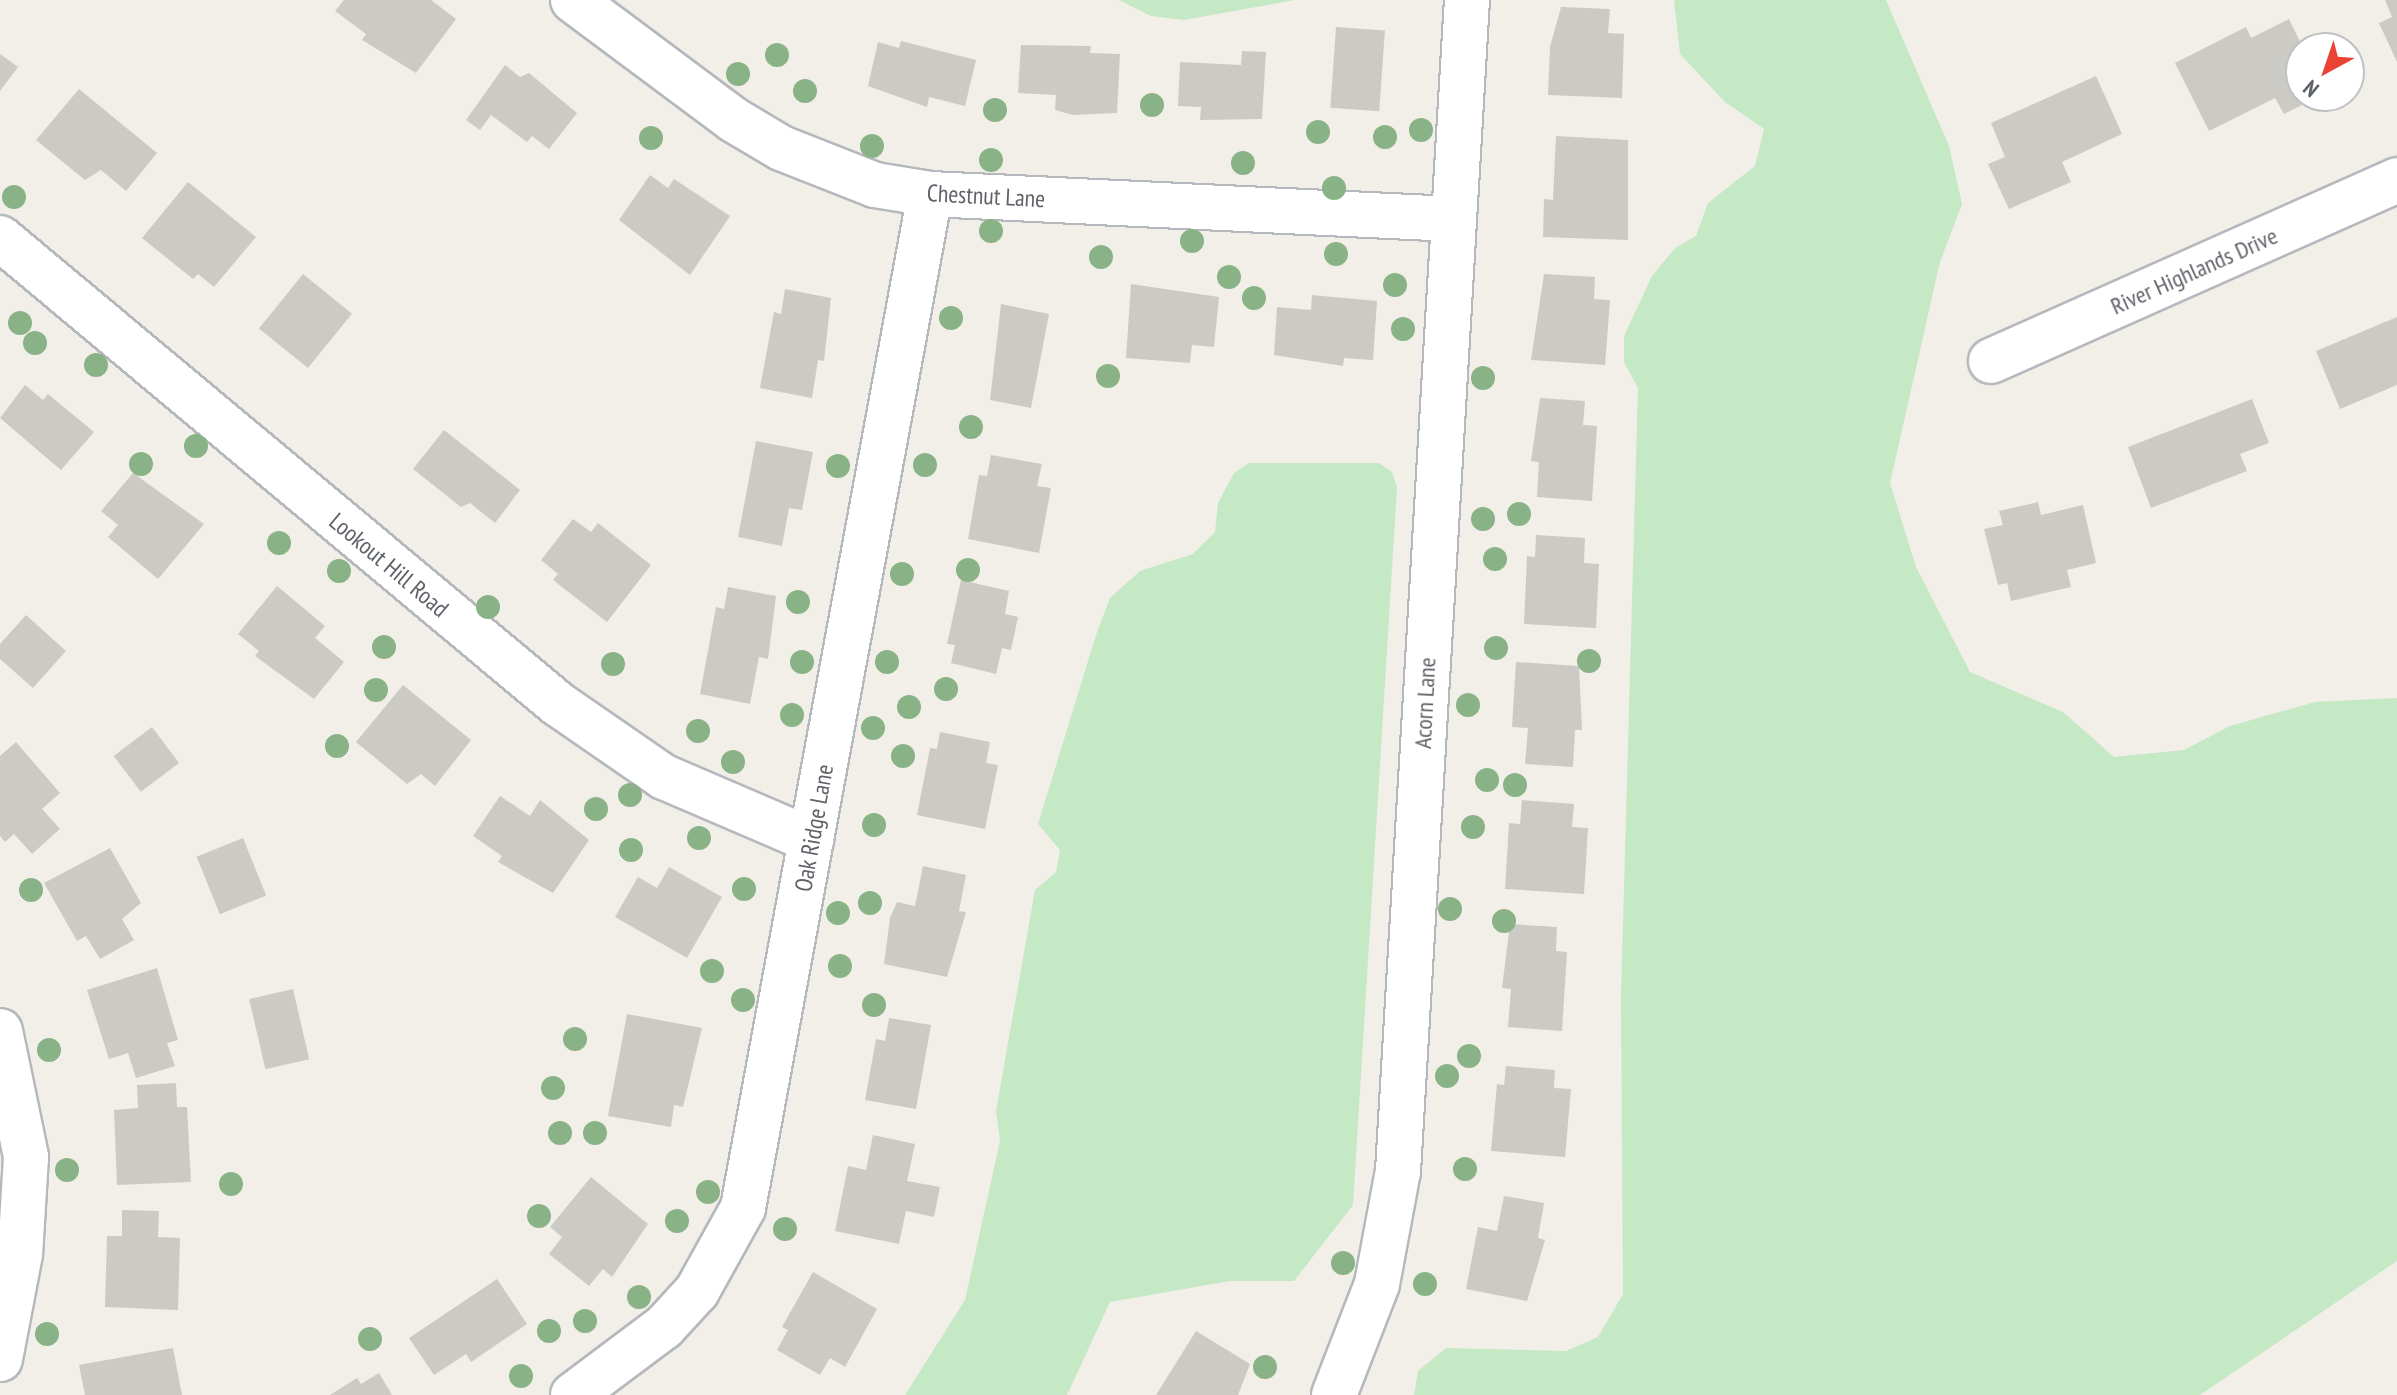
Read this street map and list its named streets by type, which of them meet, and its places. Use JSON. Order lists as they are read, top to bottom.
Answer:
{
  "streets": {
    "street": [
      "Chestnut Lane",
      "River Highlands Drive",
      "Lookout Hill Road",
      "Acorn Lane",
      "Oak Ridge Lane"
    ]
  },
  "crossings": [
    ["Chestnut Lane", "Acorn Lane"],
    ["Chestnut Lane", "Oak Ridge Lane"],
    ["Lookout Hill Road", "Oak Ridge Lane"]
  ],
  "north": "bottom left"
}
